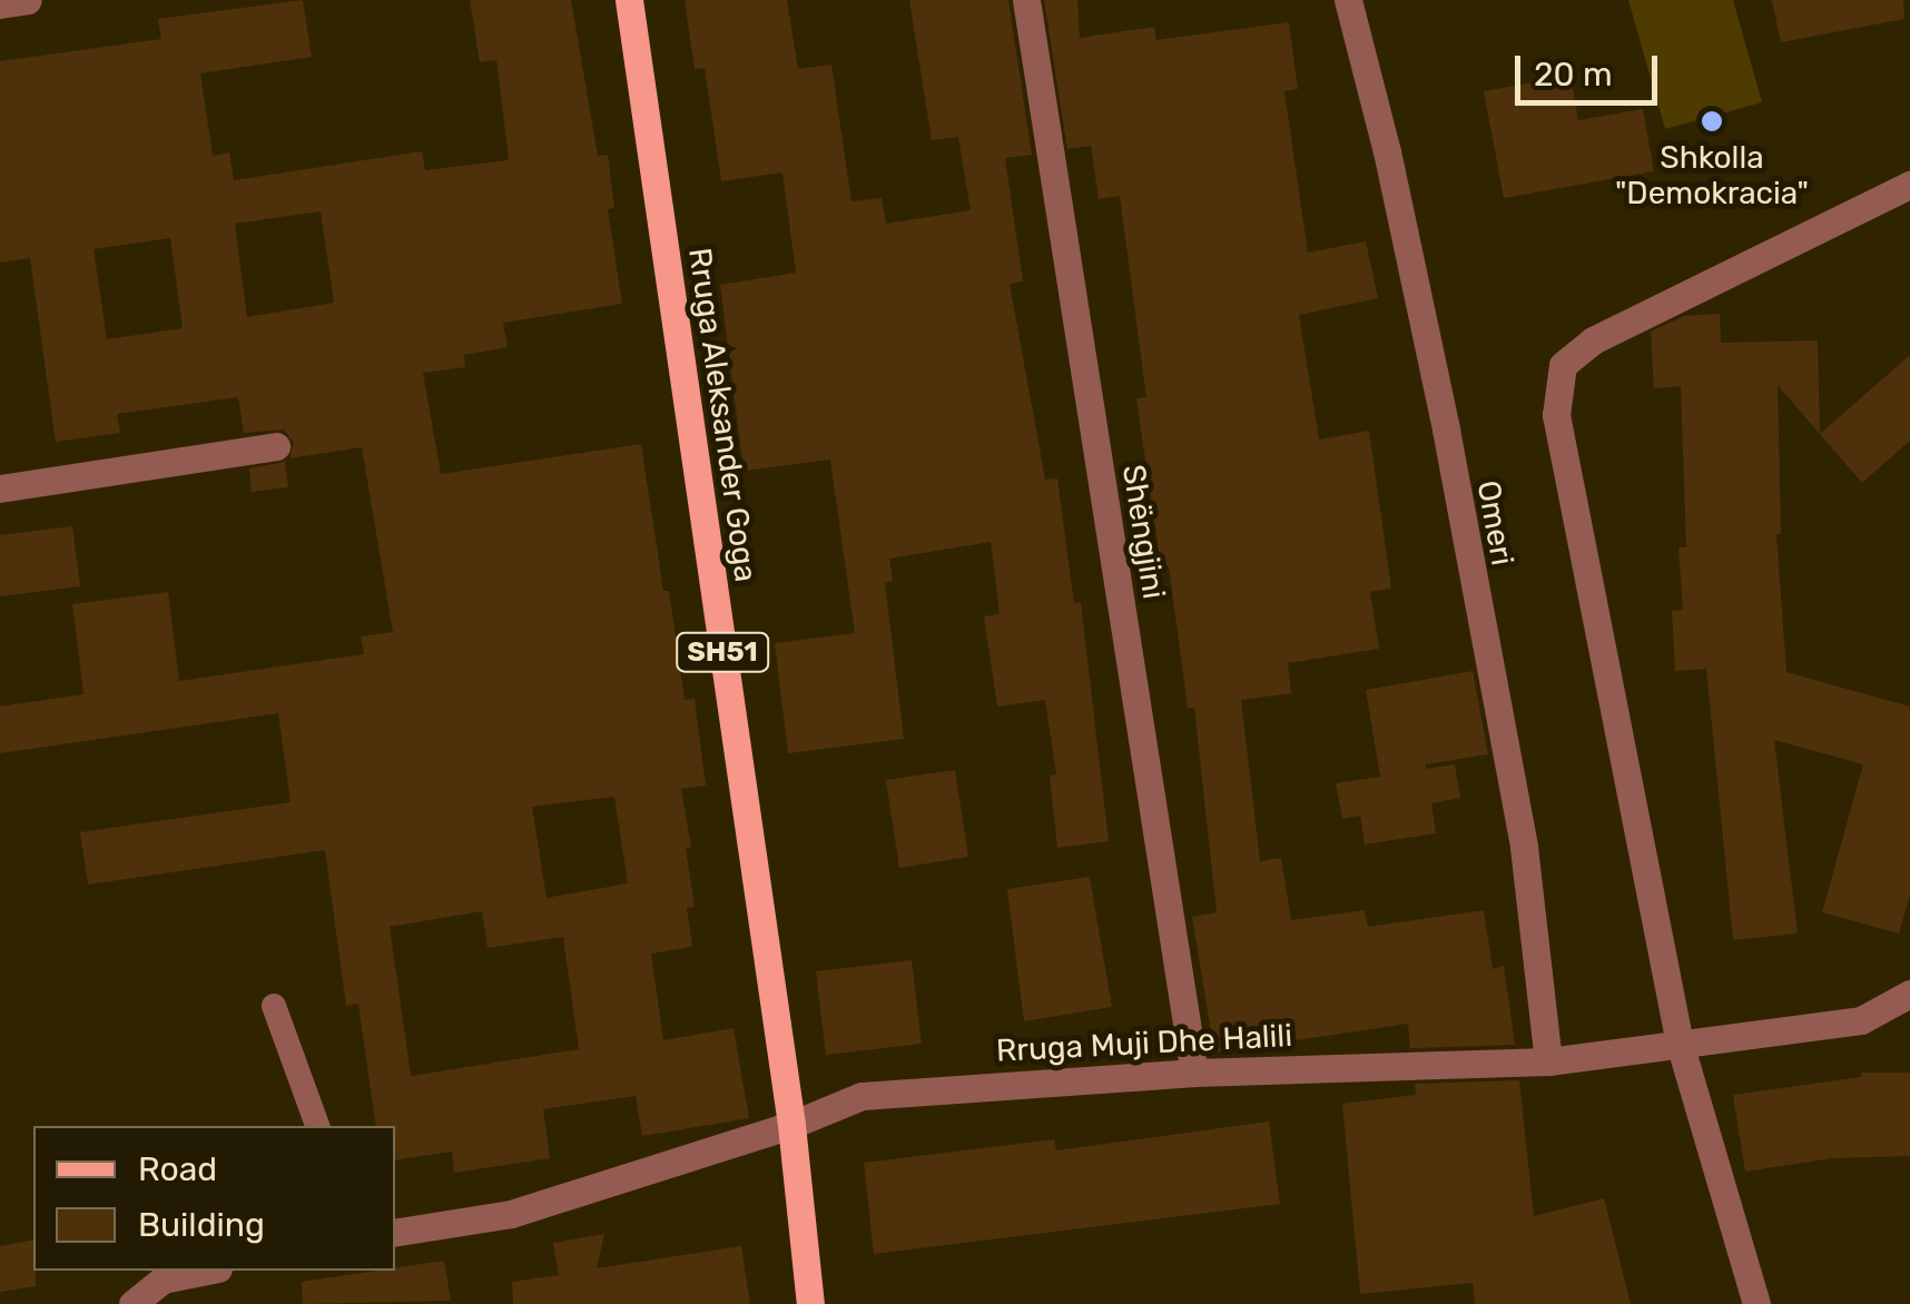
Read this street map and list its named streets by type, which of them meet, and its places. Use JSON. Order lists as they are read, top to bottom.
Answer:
{
  "streets": {
    "main road": ["Rruga Aleksander Goga", "SH51"],
    "street": ["Omeri", "Shëngjini", "Rruga Muji Dhe Halili"]
  },
  "crossings": [
    ["Rruga Aleksander Goga", "Rruga Muji Dhe Halili"],
    ["Omeri", "Rruga Muji Dhe Halili"],
    ["Shëngjini", "Rruga Muji Dhe Halili"]
  ],
  "places": ["Shkolla \"Demokracia\""],
  "legend": ["Road", "Building"],
  "scale_bar": "20 m"
}
